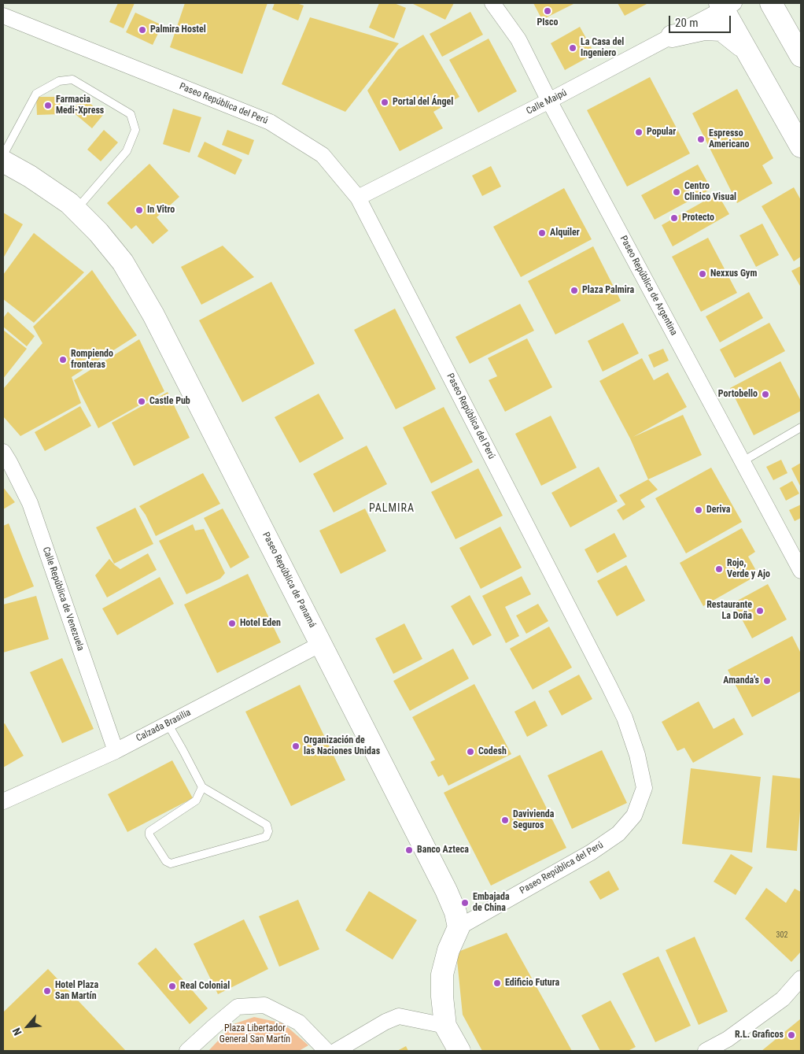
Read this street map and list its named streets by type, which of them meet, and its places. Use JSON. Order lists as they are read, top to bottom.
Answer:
{
  "streets": {
    "street": [
      "Calle Maipú",
      "Paseo República del Perú",
      "Paseo República de Argentina",
      "Paseo República de Panamá",
      "Calle República de Venezuela",
      "Calzada Brasilia"
    ]
  },
  "crossings": [
    ["Calle Maipú", "Paseo República del Perú"],
    ["Calle Maipú", "Paseo República de Argentina"],
    ["Paseo República del Perú", "Paseo República de Panamá"],
    ["Paseo República de Panamá", "Calzada Brasilia"],
    ["Calle República de Venezuela", "Calzada Brasilia"]
  ],
  "districts": ["PALMIRA"],
  "parks": ["Plaza Libertador General San Martín"],
  "places": [
    "PIsco",
    "Palmira Hostel",
    "La Casa del Ingeniero",
    "Portal del Ángel",
    "Farmacia Medi-Xpress",
    "Popular",
    "Espresso Americano",
    "Centro Clinico Visual",
    "In Vitro",
    "Protecto",
    "Alquiler",
    "Nexxus Gym",
    "Plaza Palmira",
    "Rompiendo fronteras",
    "Portobello",
    "Castle Pub",
    "Deriva",
    "Rojo, Verde y Ajo",
    "Restaurante La Doña",
    "Hotel Eden",
    "Amanda's",
    "Organización de las Naciones Unidas",
    "Codesh",
    "Davivienda Seguros",
    "Banco Azteca",
    "Embajada de China",
    "Edificio Futura",
    "Real Colonial",
    "Hotel Plaza San Martín",
    "R.L. Graficos"
  ],
  "house_numbers": ["302"],
  "scale_bar": "20 m",
  "north": "bottom left"
}
